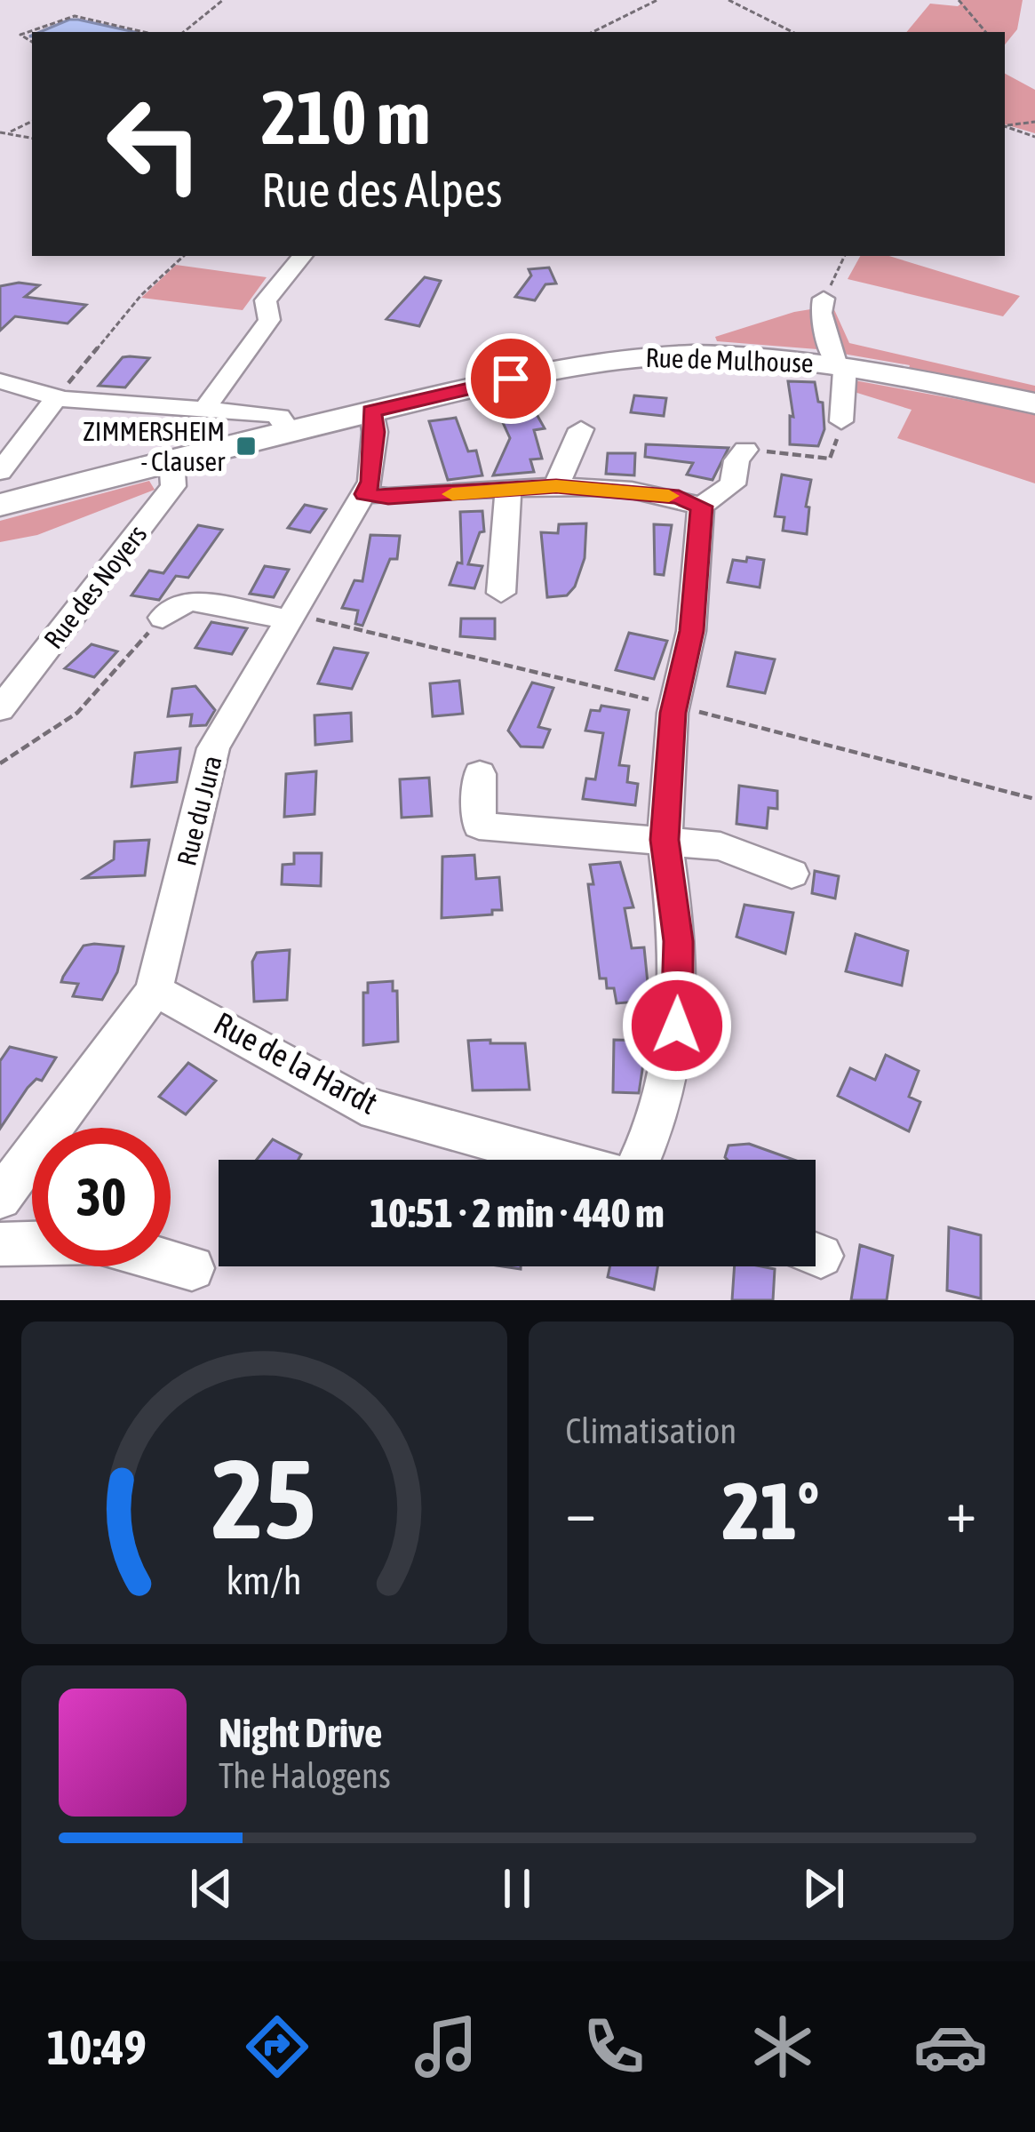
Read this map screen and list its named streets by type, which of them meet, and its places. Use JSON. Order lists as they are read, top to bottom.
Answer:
{
  "streets": {
    "main road": ["Rue de Mulhouse"],
    "street": ["Rue des Noyers", "Rue du Jura", "Rue de la Hardt"]
  },
  "crossings": [
    ["Rue de Mulhouse", "Rue des Noyers"],
    ["Rue de Mulhouse", "Rue du Jura"],
    ["Rue du Jura", "Rue de la Hardt"]
  ],
  "places": {
    "transit": ["ZIMMERSHEIM - Clauser"]
  },
  "page": {
    "turn": ["210 m", "Rue des Alpes"],
    "limit": "30",
    "trip": "10:51 · 2 min · 440 m",
    "tile": "Climatisation",
    "heat": ["−", "21°", "+"],
    "song": ["Night Drive", "The Halogens"],
    "tabs": "10:49",
    "gauge": ["25", "km/h"]
  }
}
